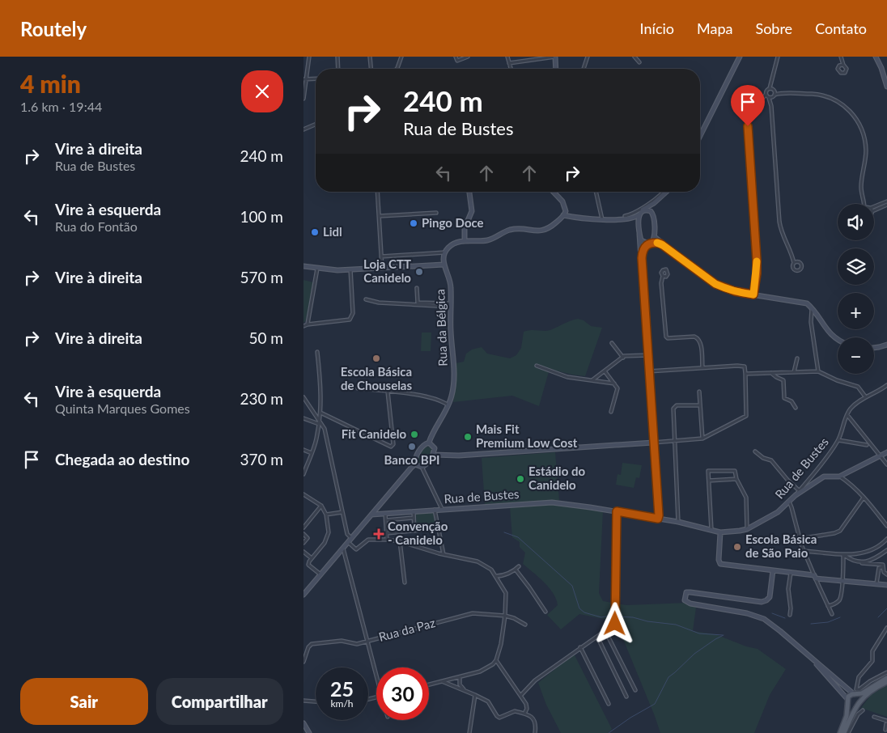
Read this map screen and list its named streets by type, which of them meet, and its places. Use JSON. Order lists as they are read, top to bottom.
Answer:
{
  "streets": {
    "main road": ["Rua da Bélgica", "Rua de Bustes"],
    "street": ["Rua da Paz"]
  },
  "crossings": [
    ["Rua da Bélgica", "Rua de Bustes"]
  ],
  "places": {
    "other": [
      "Pingo Doce",
      "Lidl",
      "Loja CTT Canidelo",
      "Escola Básica de Chouselas",
      "Fit Canidelo",
      "Mais Fit Premium Low Cost",
      "Banco BPI",
      "Estádio do Canidelo",
      "Escola Básica de São Paio"
    ],
    "health": ["Convenção - Canidelo"]
  },
  "page": {
    "header": "Routely",
    "nav": [
      "Início",
      "Mapa",
      "Sobre",
      "Contato"
    ],
    "heading": ["4 min", "1.6 km · 19:44"],
    "turn": ["240 m", "Rua de Bustes"],
    "list": [
      {
        "name": "Vire à direita",
        "note": "Rua de Bustes",
        "value": "240 m"
      },
      {
        "name": "Vire à esquerda",
        "note": "Rua do Fontão",
        "value": "100 m"
      },
      {
        "name": "Vire à direita",
        "value": "570 m"
      },
      {
        "name": "Vire à direita",
        "value": "50 m"
      },
      {
        "name": "Vire à esquerda",
        "note": "Quinta Marques Gomes",
        "value": "230 m"
      },
      {
        "name": "Chegada ao destino",
        "value": "370 m"
      }
    ],
    "map_buttons": ["+", "−"],
    "speed": "25 km/h",
    "limit": "30",
    "buttons": ["Sair", "Compartilhar"]
  }
}
